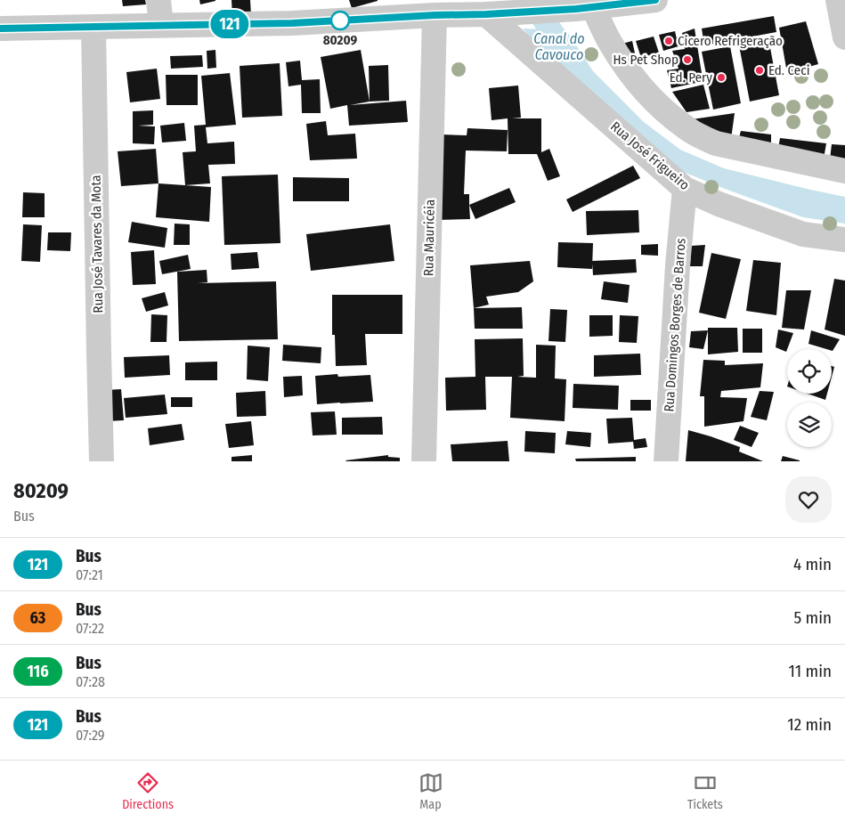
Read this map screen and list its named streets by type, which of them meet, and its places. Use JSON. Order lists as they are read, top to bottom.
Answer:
{
  "streets": {
    "street": [
      "Rua José Frigueiro",
      "Rua Mauricéia",
      "Rua José Tavares da Mota",
      "Rua Domingos Borges de Barros"
    ]
  },
  "crossings": [
    ["Rua José Frigueiro", "Rua Domingos Borges de Barros"]
  ],
  "water": ["Canal do Cavouco"],
  "places": [
    "80209",
    "Cicero Refrigeração",
    "Hs Pet Shop",
    "Ed. Ceci",
    "Ed. Pery"
  ],
  "lines": ["bus line 121"],
  "page": {
    "on_map": "121",
    "heading": ["80209", "Bus"],
    "list": [
      {
        "mark": "121",
        "name": "Bus",
        "note": "07:21",
        "value": "4 min"
      },
      {
        "mark": "63",
        "name": "Bus",
        "note": "07:22",
        "value": "5 min"
      },
      {
        "mark": "116",
        "name": "Bus",
        "note": "07:28",
        "value": "11 min"
      },
      {
        "mark": "121",
        "name": "Bus",
        "note": "07:29",
        "value": "12 min"
      }
    ],
    "tabs": ["Directions", "Map", "Tickets"]
  }
}
